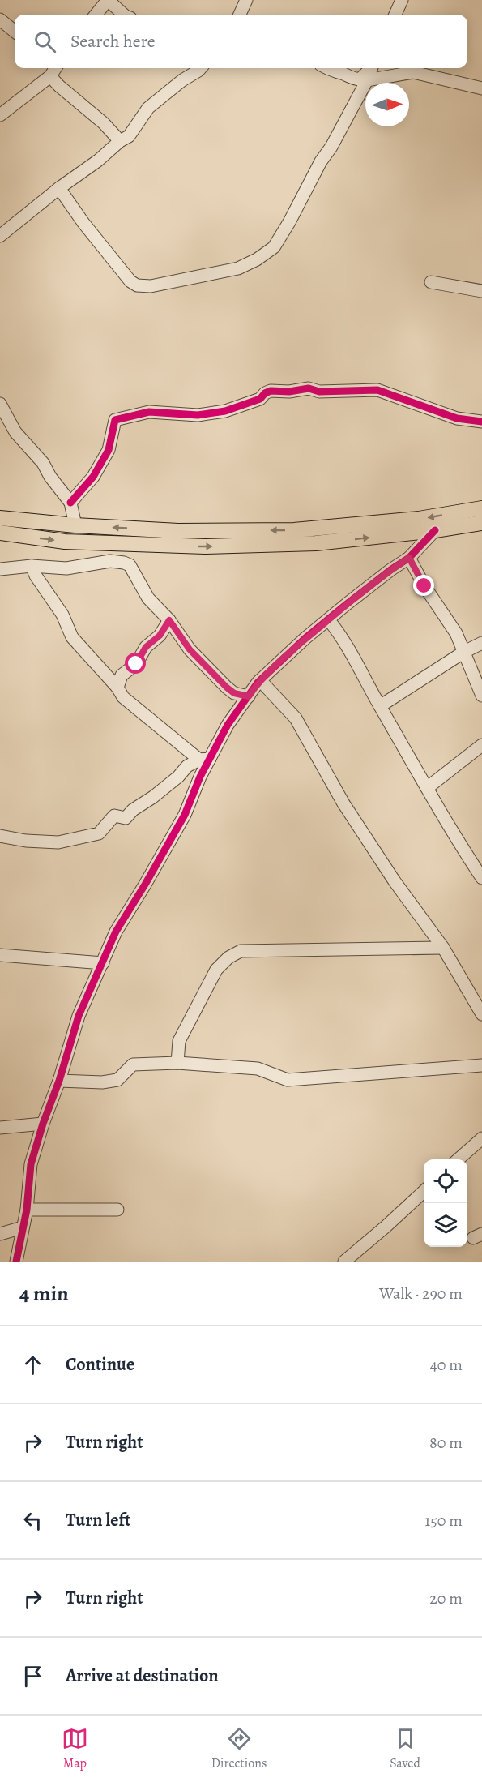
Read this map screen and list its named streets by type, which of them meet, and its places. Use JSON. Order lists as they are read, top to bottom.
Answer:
{
  "north": "right",
  "page": {
    "search": "Search here",
    "heading": ["4 min", "Walk · 290 m"],
    "list": [
      ["Continue", "40 m"],
      ["Turn right", "80 m"],
      ["Turn left", "150 m"],
      ["Turn right", "20 m"],
      "Arrive at destination"
    ],
    "nav": ["Map", "Directions", "Saved"]
  }
}
